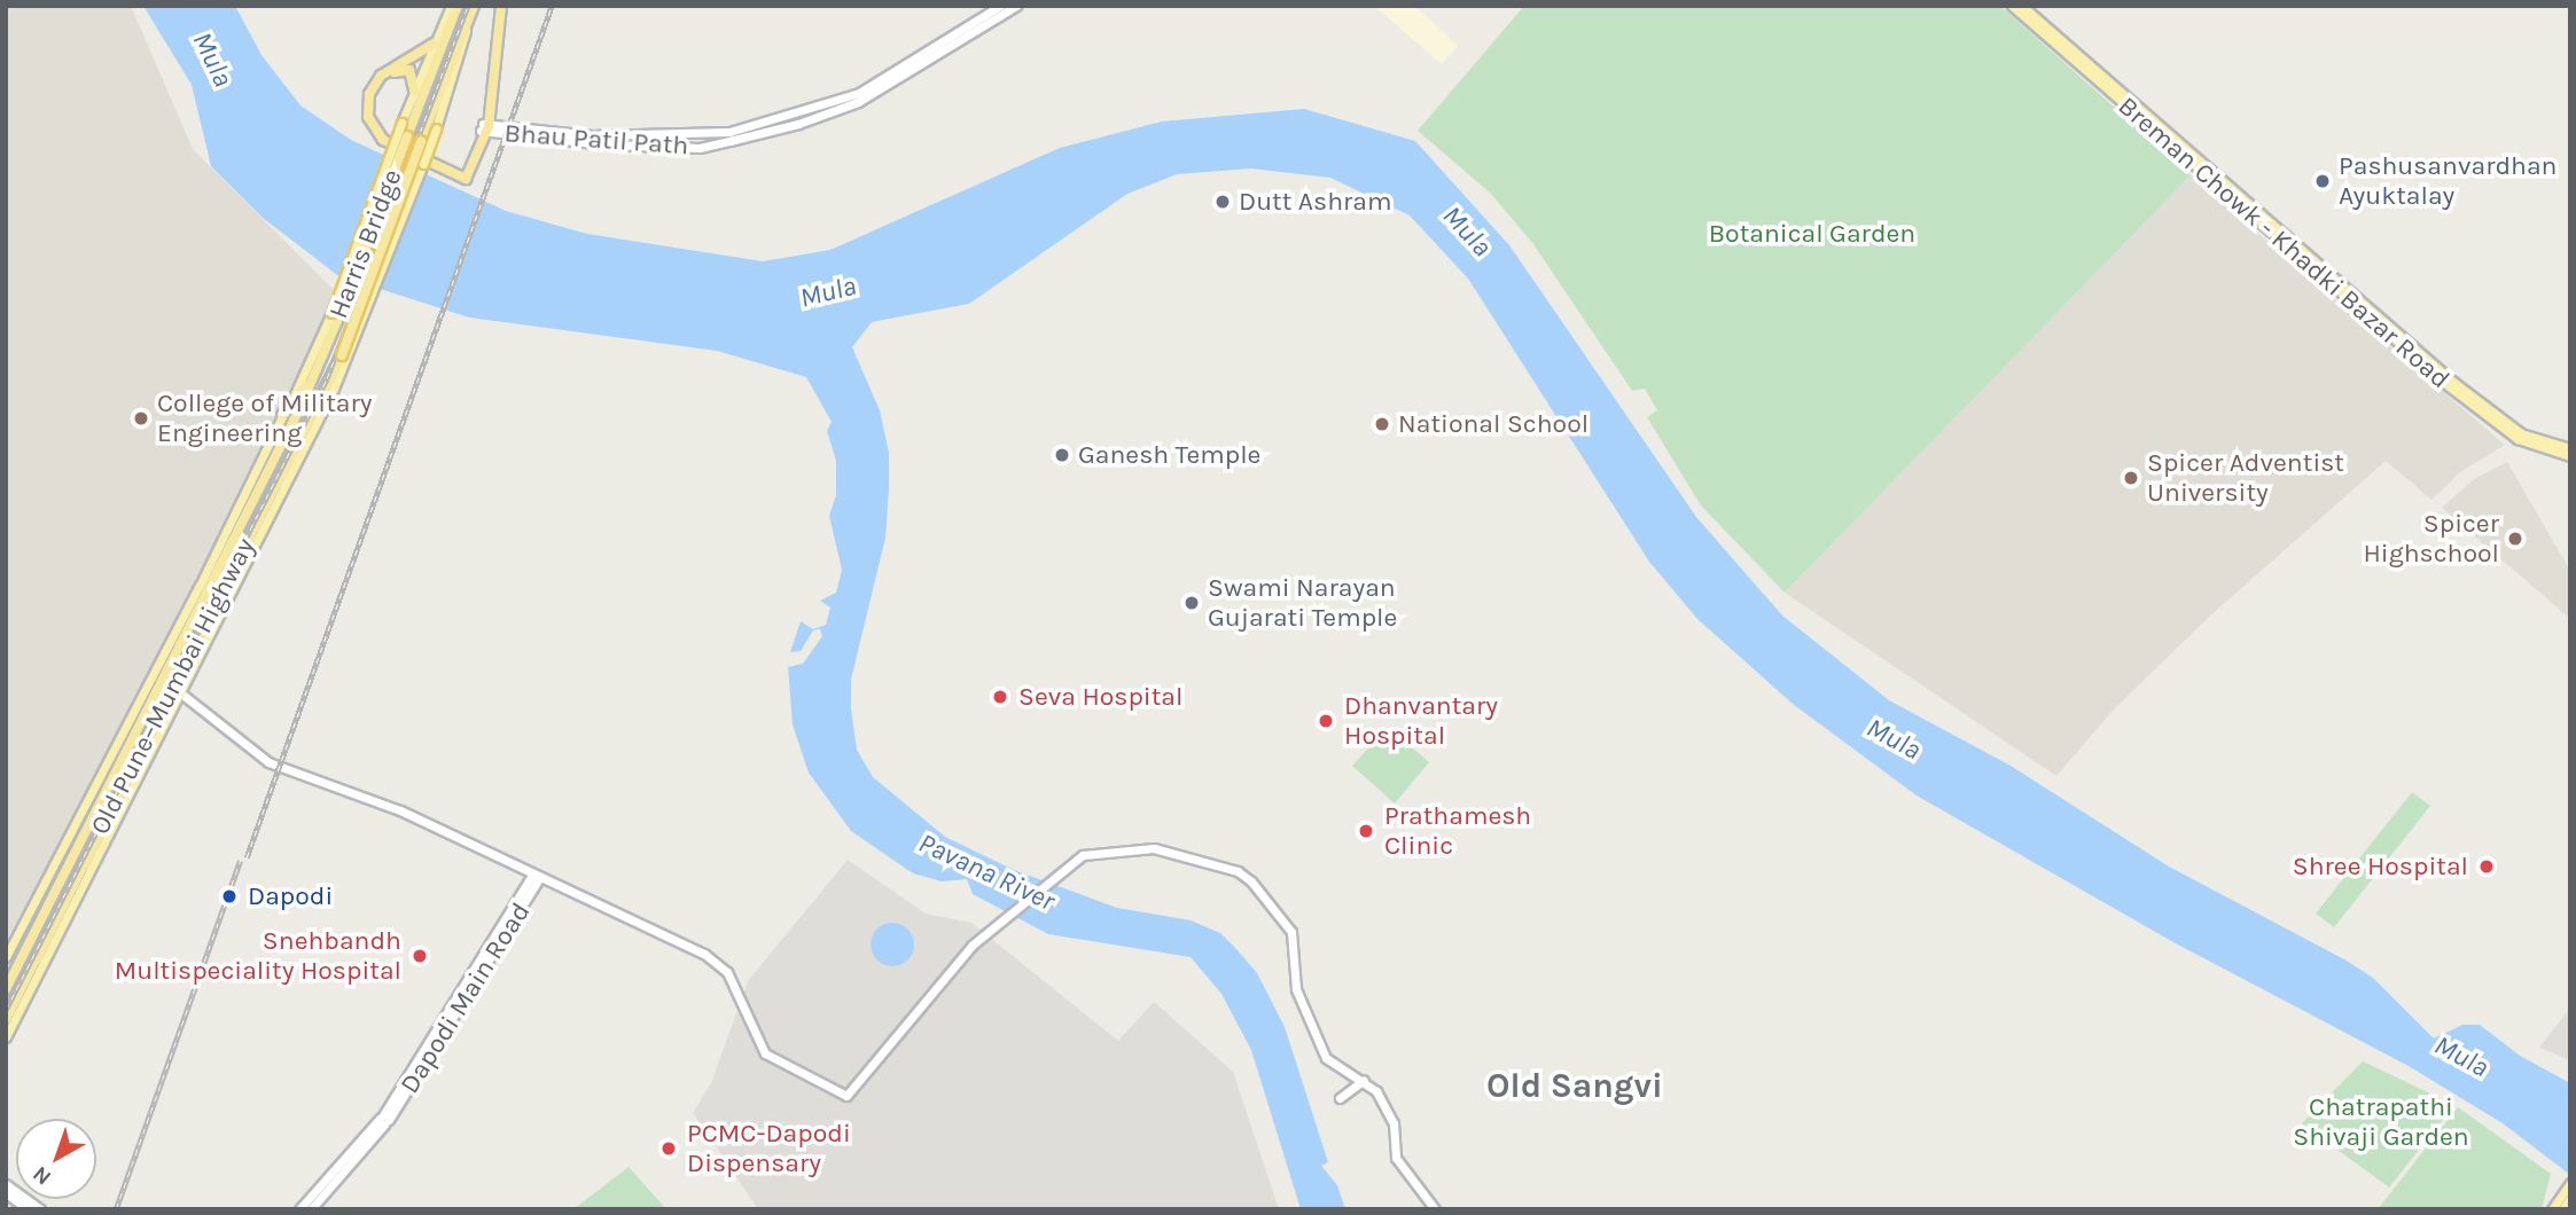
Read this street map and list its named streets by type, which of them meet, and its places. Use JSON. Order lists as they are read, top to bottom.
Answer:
{
  "streets": {
    "highway": ["Harris Bridge", "Old Pune–Mumbai Highway"],
    "main road": ["Bhau Patil Path", "Breman Chowk - Khadki Bazar Road", "Dapodi Main Road"]
  },
  "crossings": [
    ["Harris Bridge", "Old Pune–Mumbai Highway"]
  ],
  "districts": ["Old Sangvi"],
  "water": ["Mula", "Pavana River"],
  "parks": ["Botanical Garden", "Chatrapathi Shivaji Garden"],
  "places": [
    "Pashusanvardhan Ayuktalay",
    "Dutt Ashram",
    "College of Military Engineering",
    "National School",
    "Ganesh Temple",
    "Spicer Adventist University",
    "Spicer Highschool",
    "Swami Narayan Gujarati Temple",
    "Seva Hospital",
    "Dhanvantary Hospital",
    "Prathamesh Clinic",
    "Shree Hospital",
    "Dapodi",
    "Snehbandh Multispeciality Hospital",
    "PCMC-Dapodi Dispensary"
  ],
  "north": "bottom left"
}
